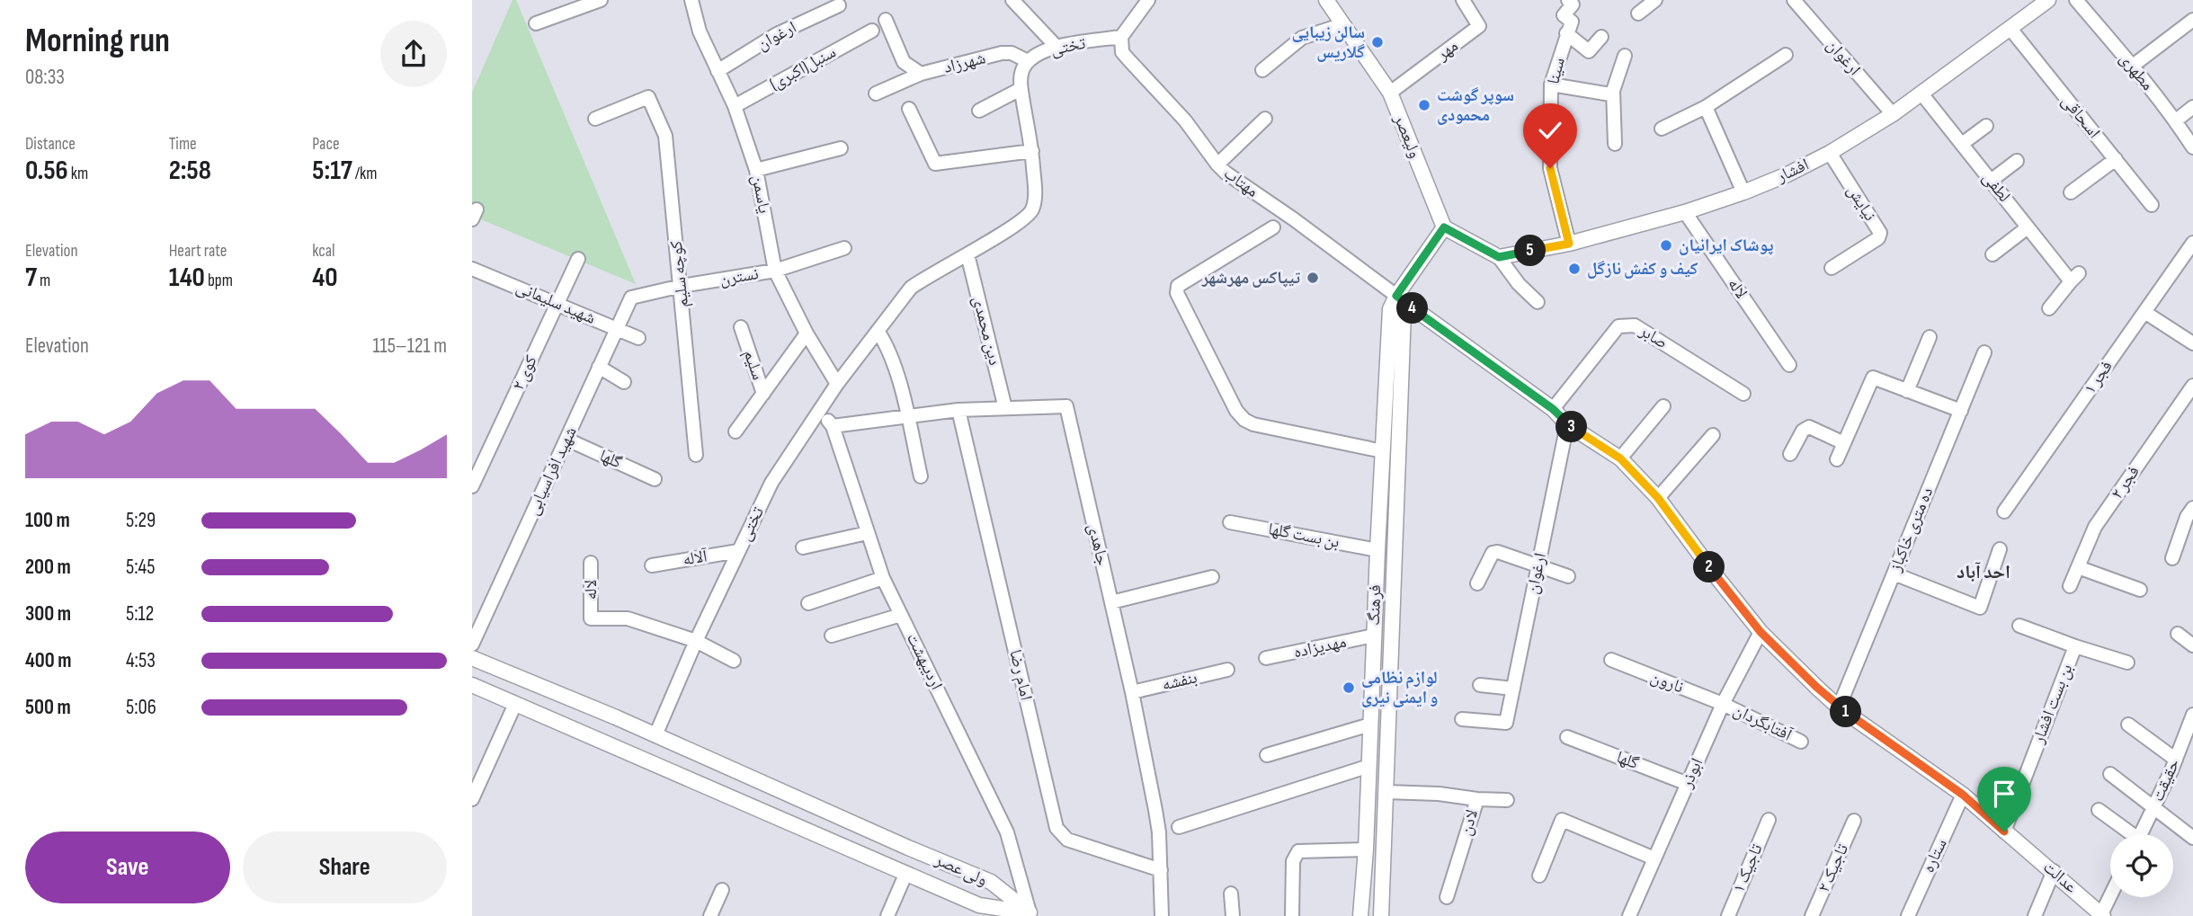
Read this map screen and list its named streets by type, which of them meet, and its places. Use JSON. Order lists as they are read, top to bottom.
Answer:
{
  "streets": {
    "street": [
      "ارغوان",
      "تختی",
      "مهر",
      "شهرزاد",
      "سنبل(اکبری)",
      "سینا",
      "مطهری",
      "اسحاقی",
      "ولیعصر",
      "افشار",
      "مهتاب",
      "لطفی",
      "یاسمن",
      "نیایش",
      "کوچه سلیم",
      "نسترن",
      "لاله",
      "شهید سلیمانی",
      "دین محمدی",
      "صابر",
      "سلیم",
      "کوی ۲",
      "فجر ۱",
      "گلها",
      "شهید افراسیابی",
      "فجر ۲",
      "ده متری خاکباز",
      "بن بست گلها",
      "جاهدی",
      "آلاله",
      "فرهنگ",
      "مهدیزاده",
      "اردیبهشت",
      "امام رضا",
      "بنفشه",
      "نارون",
      "بن بست افشار",
      "آفتابگردان",
      "ابوذر",
      "حقیقت",
      "لادن",
      "ستاره",
      "تاجیک ۱",
      "تاجیک ۲",
      "ولی عصر",
      "عدالت"
    ]
  },
  "crossings": [
    ["ارغوان", "افشار"],
    ["ارغوان", "یاسمن"],
    ["ارغوان", "عدالت"],
    ["تختی", "شهرزاد"],
    ["تختی", "مهتاب"],
    ["تختی", "یاسمن"],
    ["تختی", "لاله"],
    ["تختی", "دین محمدی"],
    ["تختی", "آلاله"],
    ["تختی", "اردیبهشت"],
    ["تختی", "ولی عصر"],
    ["مهر", "ولیعصر"],
    ["سنبل(اکبری)", "یاسمن"],
    ["سینا", "افشار"],
    ["اسحاقی", "افشار"],
    ["ولیعصر", "فرهنگ"],
    ["افشار", "لطفی"],
    ["افشار", "نیایش"],
    ["افشار", "لاله"],
    ["مهتاب", "فرهنگ"],
    ["مهتاب", "عدالت"],
    ["یاسمن", "نسترن"],
    ["کوچه سلیم", "نسترن"],
    ["نسترن", "شهید افراسیابی"],
    ["شهید سلیمانی", "کوی ۲"],
    ["شهید سلیمانی", "شهید افراسیابی"],
    ["دین محمدی", "جاهدی"],
    ["صابر", "عدالت"],
    ["گلها", "شهید افراسیابی"],
    ["گلها", "ابوذر"],
    ["ده متری خاکباز", "عدالت"],
    ["بن بست گلها", "فرهنگ"],
    ["جاهدی", "اردیبهشت"],
    ["جاهدی", "امام رضا"],
    ["جاهدی", "بنفشه"],
    ["فرهنگ", "مهدیزاده"],
    ["فرهنگ", "لادن"],
    ["فرهنگ", "عدالت"],
    ["اردیبهشت", "ولی عصر"],
    ["نارون", "آفتابگردان"],
    ["نارون", "ابوذر"],
    ["بن بست افشار", "عدالت"],
    ["آفتابگردان", "ابوذر"],
    ["ابوذر", "عدالت"],
    ["ستاره", "عدالت"]
  ],
  "districts": ["احد آباد"],
  "places": [
    "سالن زیبایی گلاریس",
    "سوپر گوشت محمودی",
    "پوشاک ایرانیان",
    "کیف و کفش نازگل",
    "تیپاکس مهرشهر",
    "لوازم نظامی و ایمنی نیری"
  ],
  "page": {
    "heading": ["Morning run", "08:33"],
    "stats": [
      ["Distance", "0.56 km"],
      ["Time", "2:58"],
      ["Pace", "5:17 /km"],
      ["Elevation", "7 m"],
      ["Heart rate", "140 bpm"],
      ["kcal", "40"]
    ],
    "pins": [
      "5",
      "4",
      "3",
      "2",
      "1"
    ],
    "chart": ["Elevation", "115–121 m"],
    "list": [
      {
        "name": "100 m",
        "note": "5:29"
      },
      {
        "name": "200 m",
        "note": "5:45"
      },
      {
        "name": "300 m",
        "note": "5:12"
      },
      {
        "name": "400 m",
        "note": "4:53"
      },
      {
        "name": "500 m",
        "note": "5:06"
      }
    ],
    "buttons": ["Save", "Share"]
  }
}
